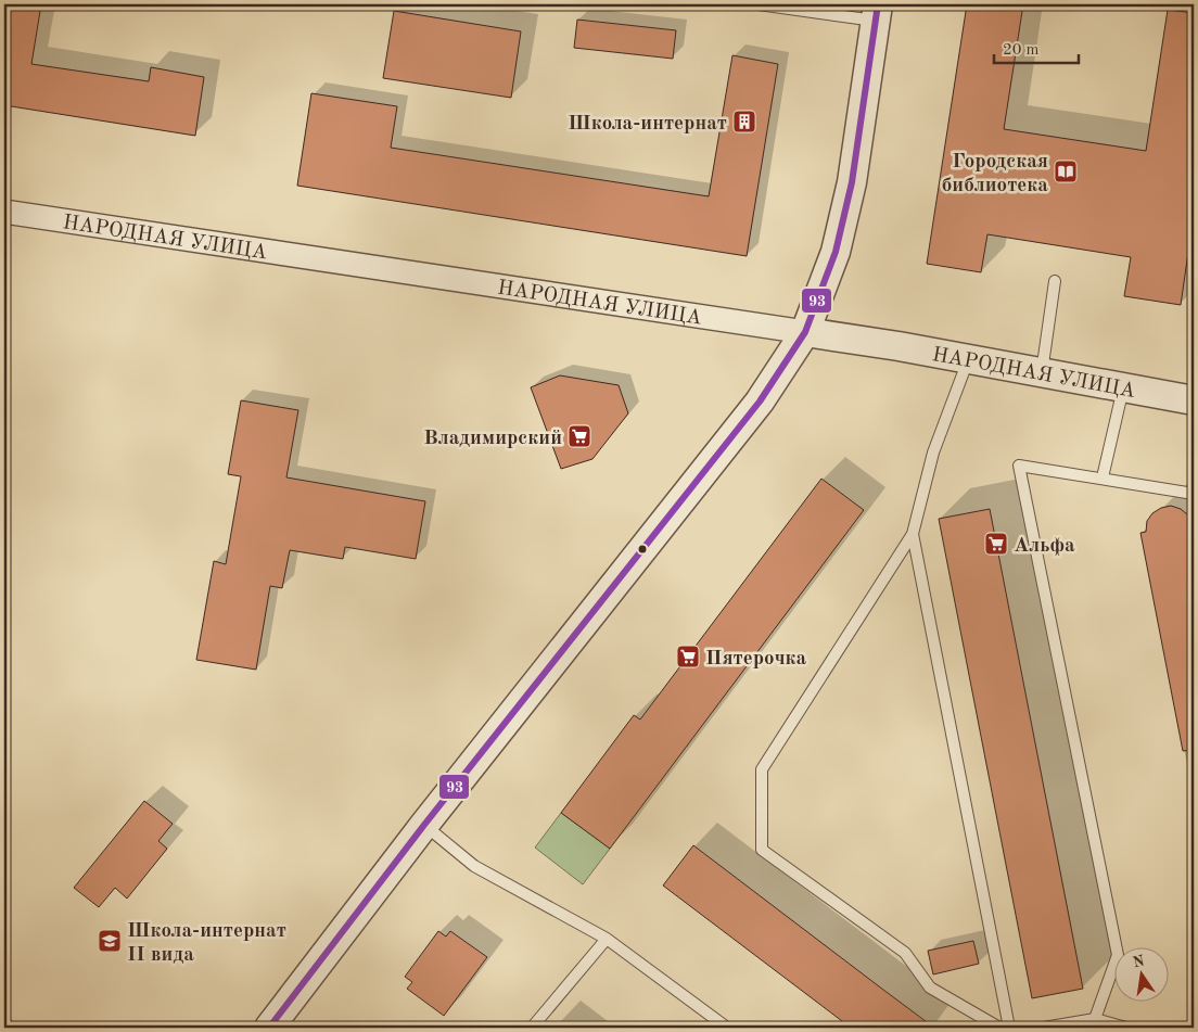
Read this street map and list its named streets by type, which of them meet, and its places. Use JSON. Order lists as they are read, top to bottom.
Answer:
{
  "streets": {
    "street": ["НАРОДНАЯ УЛИЦА"]
  },
  "places": {
    "building": ["Школа-интернат"],
    "library": ["Городская библиотека"],
    "supermarket": ["Владимирский", "Альфа", "Пятерочка"],
    "school or university": ["Школа-интернат II вида"]
  },
  "lines": ["transit line 93"],
  "scale_bar": "20 m",
  "north": "top"
}
